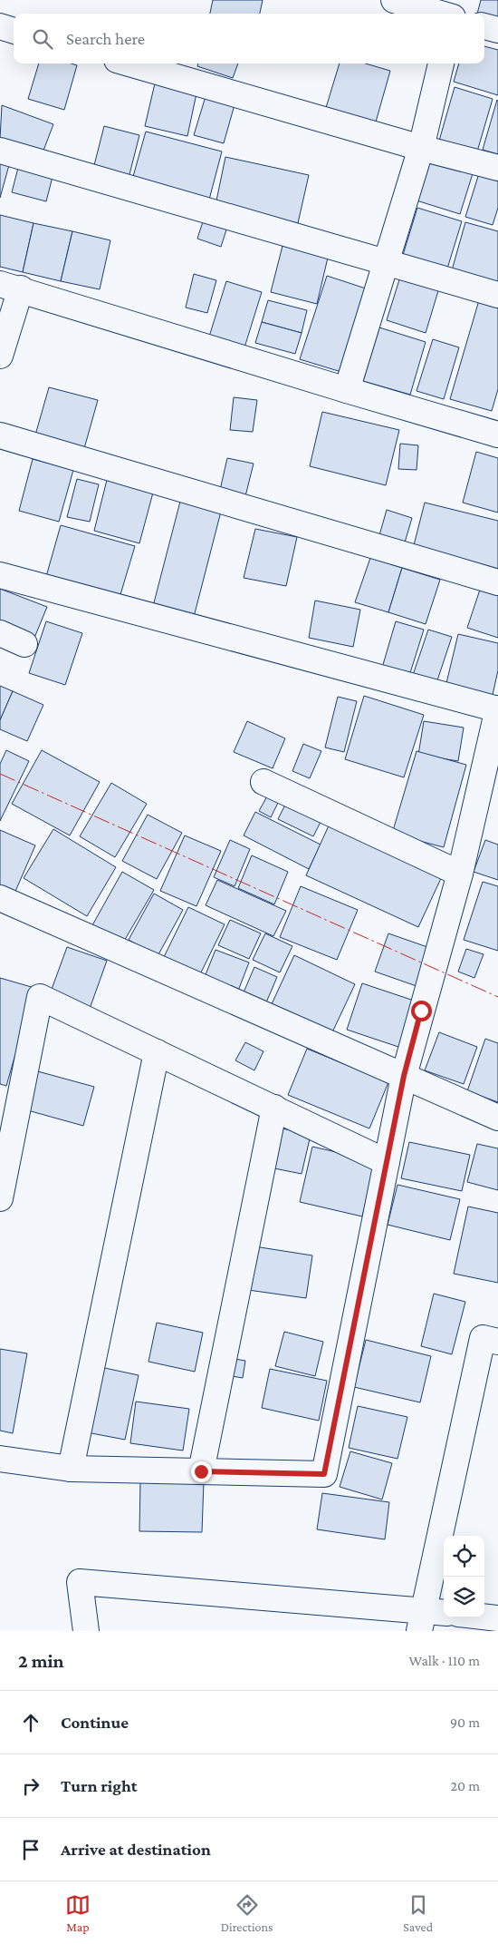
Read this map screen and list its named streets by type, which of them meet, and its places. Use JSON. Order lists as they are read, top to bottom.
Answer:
{
  "page": {
    "search": "Search here",
    "heading": ["2 min", "Walk · 110 m"],
    "list": [
      ["Continue", "90 m"],
      ["Turn right", "20 m"],
      "Arrive at destination"
    ],
    "nav": ["Map", "Directions", "Saved"]
  }
}
